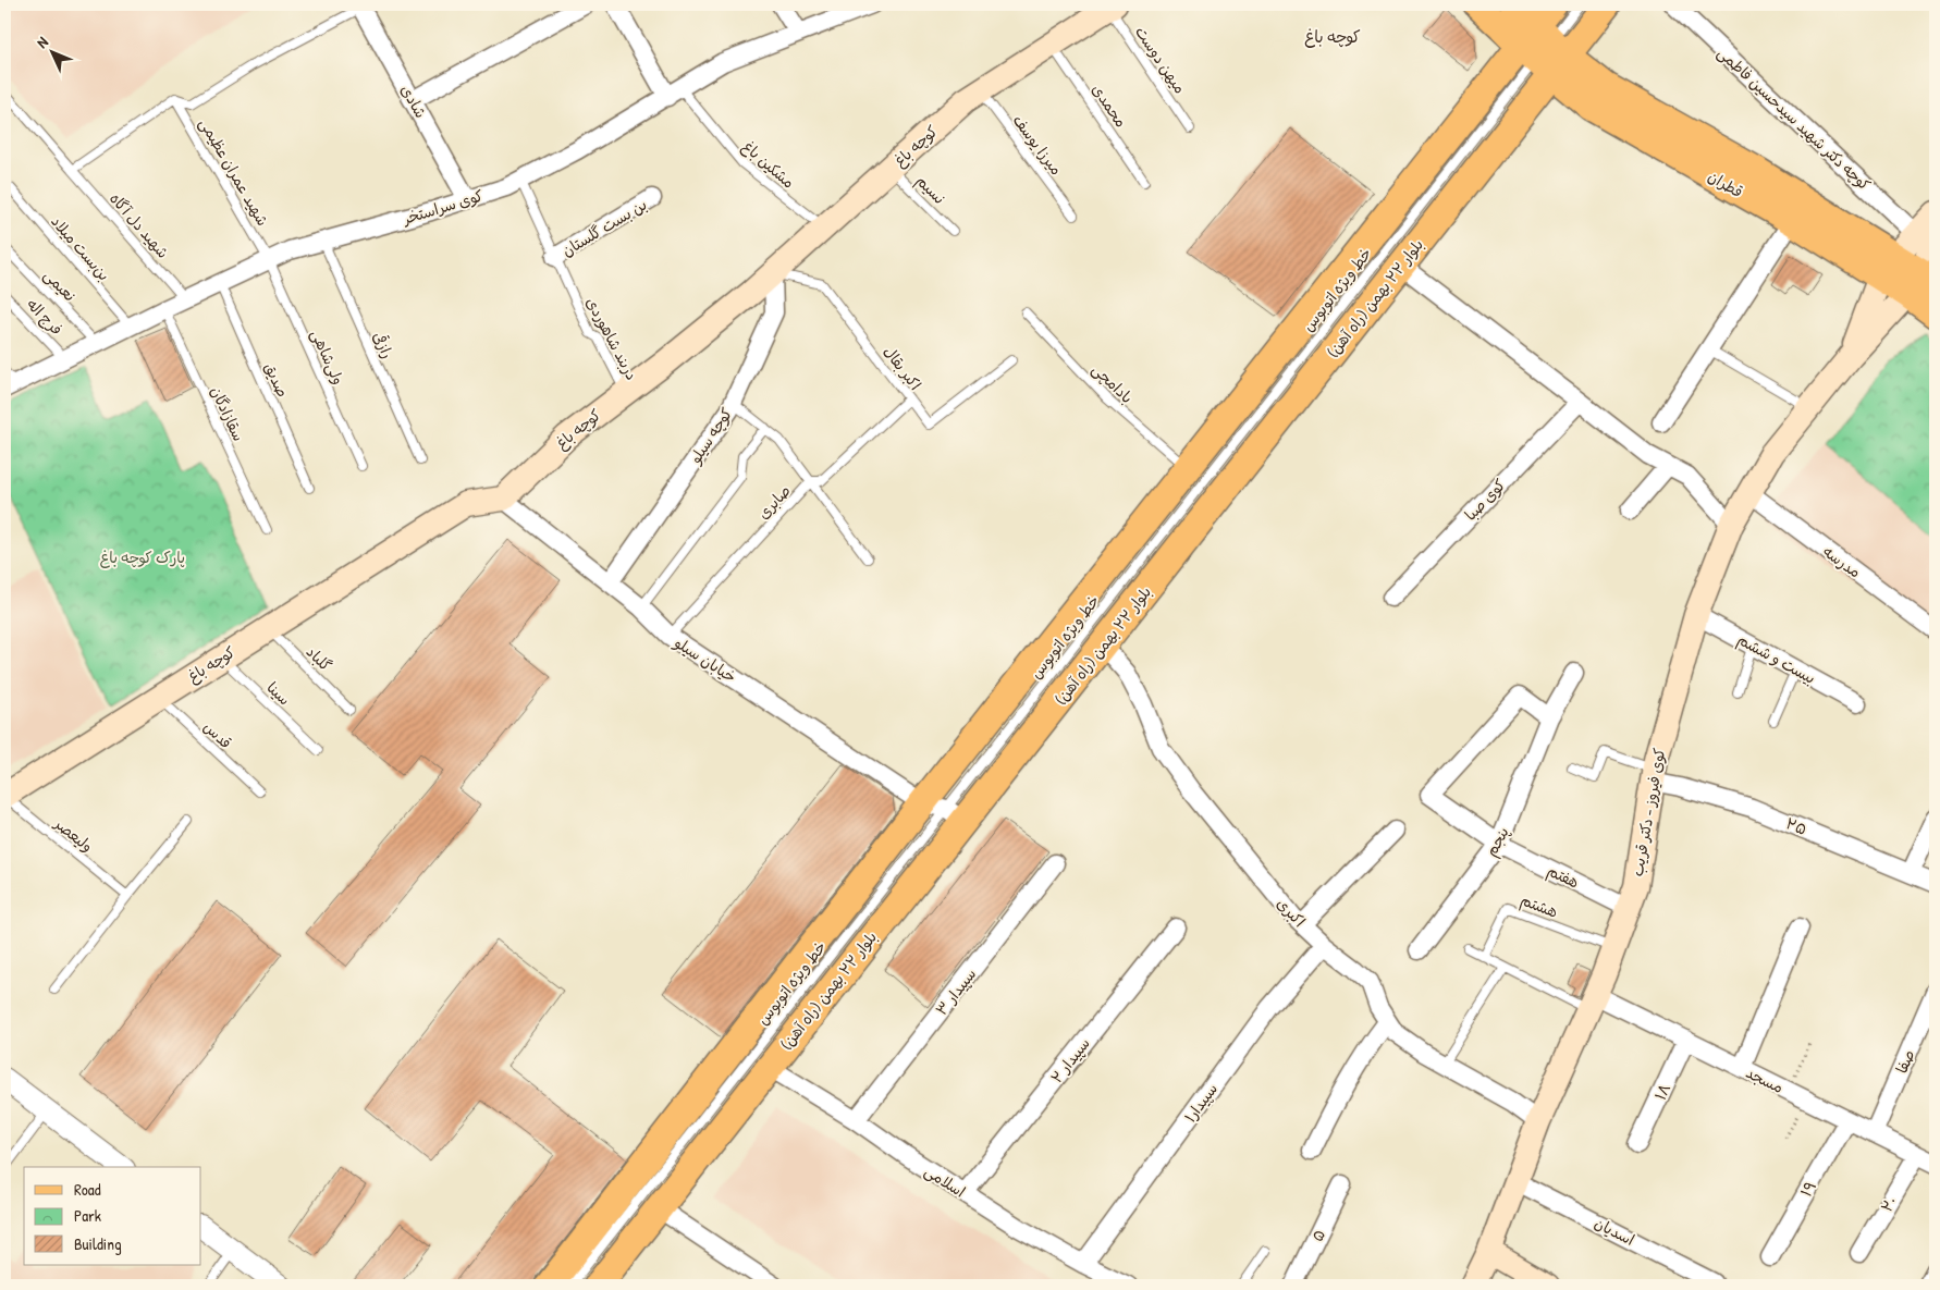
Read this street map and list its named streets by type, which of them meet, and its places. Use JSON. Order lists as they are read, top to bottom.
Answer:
{
  "streets": {
    "main road": [
      "کوچه باغ",
      "قطران",
      "بلوار ۲۲ بهمن (راه آهن)",
      "کوی فیروز - دکتر قریب"
    ],
    "street": [
      "شادی",
      "کوچه دکتر شهید سیدحسین فاطمی",
      "کوی سراستخر",
      "بن بست گلستان",
      "کوچه سیلو",
      "کوی صبا",
      "مدرسه",
      "بیست و ششم",
      "خیابان سیلو",
      "۲۵",
      "پنجم",
      "هفتم",
      "اکبری",
      "سپیدار ۳",
      "سپیدار ۲",
      "صفا",
      "مسجد",
      "۱۸",
      "سپیدار۱",
      "اسلامی",
      "۱۹",
      "۲۰",
      "اسدیان",
      "۵"
    ],
    "lane": [
      "میهن دوست",
      "محمدی",
      "میرزا یوسف",
      "مشکین باغ",
      "شهید عمران عظیمی",
      "نسیم",
      "شهید دل آگاه",
      "بن‌بست میلاد",
      "نعیمی",
      "خط ویژه اتوبوس",
      "فرج اله",
      "دربند شاهوردی",
      "رازقی",
      "ولی‌شاهی",
      "اکبر بقال",
      "صدیق",
      "بادامچی",
      "سقازادگان",
      "صابری",
      "گلباد",
      "سینا",
      "قدس",
      "ولیعصر",
      "هشتم"
    ]
  },
  "crossings": [
    ["میهن دوست", "کوچه باغ"],
    ["شادی", "کوی سراستخر"],
    ["محمدی", "کوچه باغ"],
    ["میرزا یوسف", "کوچه باغ"],
    ["کوچه باغ", "مشکین باغ"],
    ["کوچه باغ", "نسیم"],
    ["کوچه باغ", "دربند شاهوردی"],
    ["کوچه باغ", "اکبر بقال"],
    ["کوچه باغ", "کوچه سیلو"],
    ["کوچه باغ", "گلباد"],
    ["کوچه باغ", "خیابان سیلو"],
    ["کوچه باغ", "سینا"],
    ["کوچه باغ", "قدس"],
    ["کوچه باغ", "ولیعصر"],
    ["مشکین باغ", "کوی سراستخر"],
    ["شهید عمران عظیمی", "کوی سراستخر"],
    ["شهید عمران عظیمی", "ولی‌شاهی"],
    ["قطران", "خط ویژه اتوبوس"],
    ["قطران", "بلوار ۲۲ بهمن (راه آهن)"],
    ["قطران", "کوی فیروز - دکتر قریب"],
    ["کوی سراستخر", "شهید دل آگاه"],
    ["کوی سراستخر", "بن‌بست میلاد"],
    ["کوی سراستخر", "نعیمی"],
    ["کوی سراستخر", "فرج اله"],
    ["کوی سراستخر", "دربند شاهوردی"],
    ["کوی سراستخر", "رازقی"],
    ["کوی سراستخر", "ولی‌شاهی"],
    ["کوی سراستخر", "صدیق"],
    ["کوی سراستخر", "سقازادگان"],
    ["بن بست گلستان", "دربند شاهوردی"],
    ["خط ویژه اتوبوس", "بلوار ۲۲ بهمن (راه آهن)"],
    ["خط ویژه اتوبوس", "خیابان سیلو"],
    ["بلوار ۲۲ بهمن (راه آهن)", "بادامچی"],
    ["بلوار ۲۲ بهمن (راه آهن)", "خیابان سیلو"],
    ["بلوار ۲۲ بهمن (راه آهن)", "اکبری"],
    ["بلوار ۲۲ بهمن (راه آهن)", "اسلامی"],
    ["اکبر بقال", "کوچه سیلو"],
    ["اکبر بقال", "صابری"],
    ["کوچه سیلو", "خیابان سیلو"],
    ["صابری", "خیابان سیلو"],
    ["مدرسه", "کوی فیروز - دکتر قریب"],
    ["بیست و ششم", "کوی فیروز - دکتر قریب"],
    ["کوی فیروز - دکتر قریب", "۲۵"],
    ["کوی فیروز - دکتر قریب", "هفتم"],
    ["کوی فیروز - دکتر قریب", "هشتم"],
    ["کوی فیروز - دکتر قریب", "اکبری"],
    ["کوی فیروز - دکتر قریب", "مسجد"],
    ["کوی فیروز - دکتر قریب", "اسدیان"],
    ["پنجم", "هفتم"],
    ["اکبری", "سپیدار۱"],
    ["سپیدار ۳", "اسلامی"],
    ["سپیدار ۲", "اسلامی"],
    ["صفا", "مسجد"],
    ["مسجد", "۱۸"],
    ["مسجد", "۱۹"],
    ["مسجد", "۲۰"],
    ["سپیدار۱", "اسلامی"]
  ],
  "districts": ["کوچه باغ"],
  "parks": ["پارک کوچه باغ"],
  "legend": ["Road", "Park", "Building"],
  "north": "top left"
}
